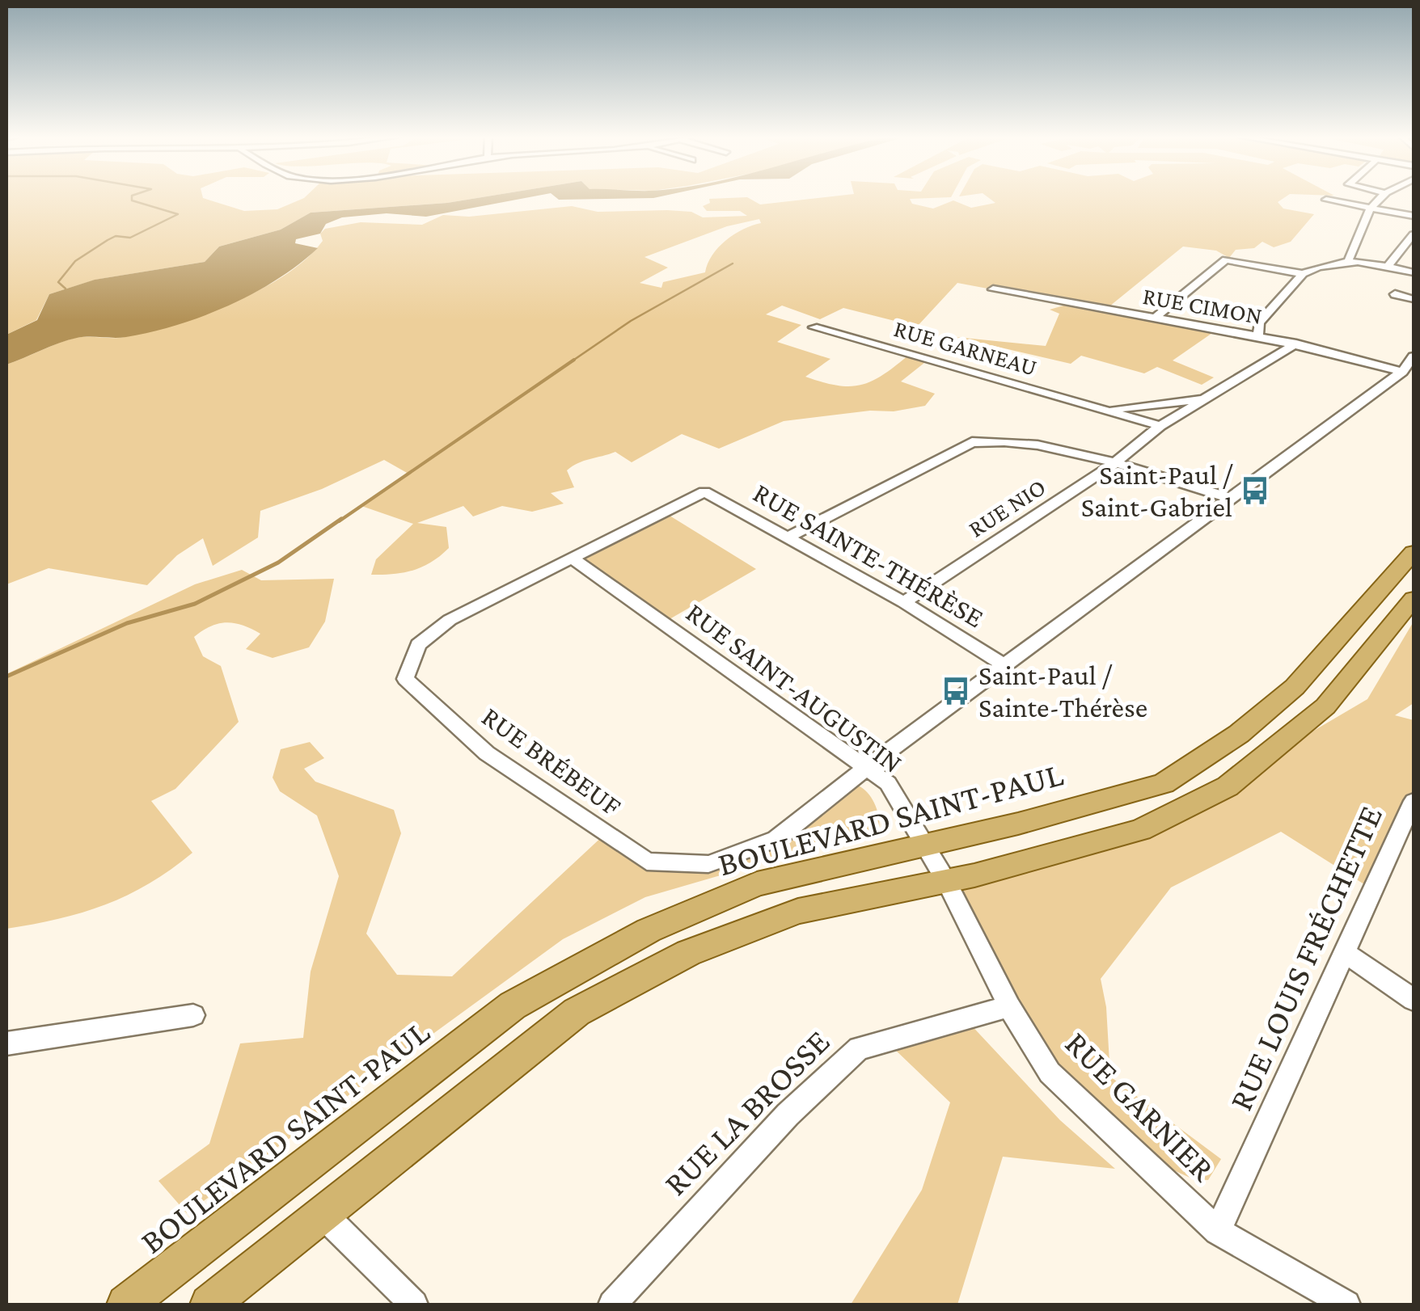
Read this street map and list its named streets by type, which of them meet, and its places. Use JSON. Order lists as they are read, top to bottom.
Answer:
{
  "streets": {
    "main road": ["BOULEVARD SAINT-PAUL"],
    "street": [
      "RUE CIMON",
      "RUE GARNEAU",
      "RUE NIO",
      "RUE SAINTE-THÉRÈSE",
      "RUE SAINT-AUGUSTIN",
      "RUE BRÉBEUF",
      "RUE LOUIS FRÉCHETTE",
      "RUE GARNIER",
      "RUE LA BROSSE"
    ]
  },
  "crossings": [
    ["RUE CIMON", "RUE NIO"],
    ["RUE GARNEAU", "RUE NIO"],
    ["RUE NIO", "RUE SAINTE-THÉRÈSE"],
    ["RUE SAINTE-THÉRÈSE", "RUE BRÉBEUF"],
    ["RUE SAINT-AUGUSTIN", "RUE BRÉBEUF"],
    ["RUE SAINT-AUGUSTIN", "BOULEVARD SAINT-PAUL"],
    ["RUE SAINT-AUGUSTIN", "RUE GARNIER"],
    ["RUE LOUIS FRÉCHETTE", "RUE GARNIER"],
    ["RUE GARNIER", "RUE LA BROSSE"]
  ],
  "places": {
    "bus stop": ["Saint-Paul / Saint-Gabriel", "Saint-Paul / Sainte-Thérèse"]
  }
}
